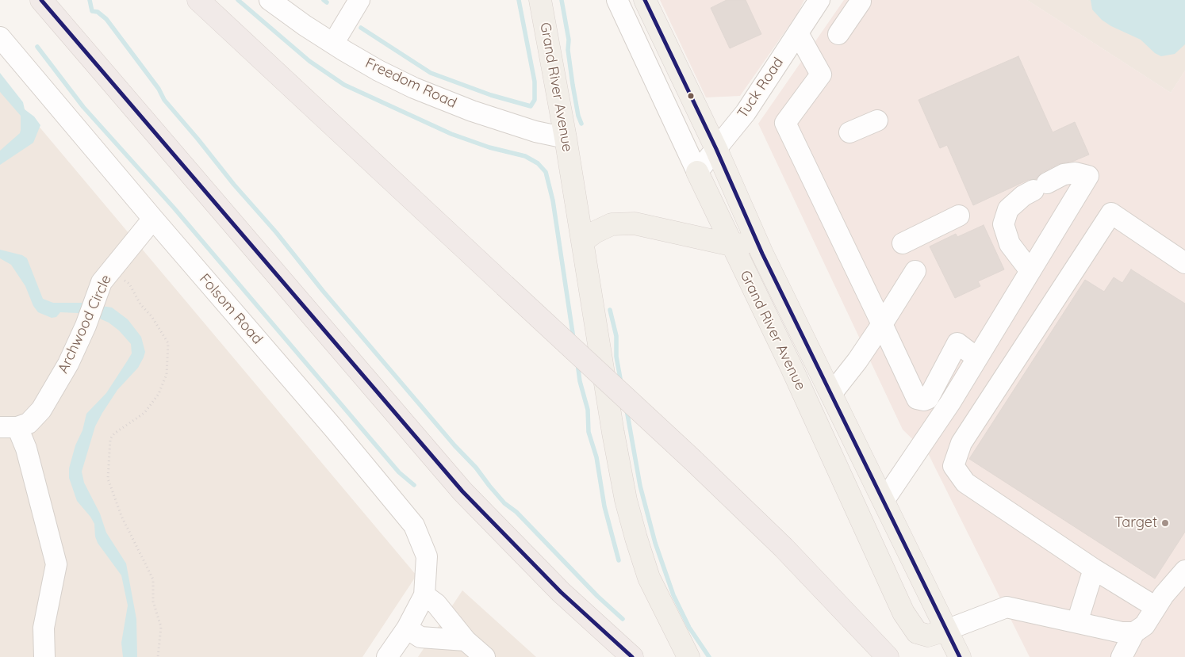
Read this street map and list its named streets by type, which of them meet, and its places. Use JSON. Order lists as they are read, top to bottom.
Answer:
{
  "streets": {
    "main road": ["Grand River Avenue"],
    "street": [
      "Freedom Road",
      "Tuck Road",
      "Folsom Road",
      "Archwood Circle"
    ]
  },
  "crossings": [
    ["Freedom Road", "Grand River Avenue"],
    ["Grand River Avenue", "Tuck Road"],
    ["Folsom Road", "Archwood Circle"]
  ],
  "places": ["Target"]
}
